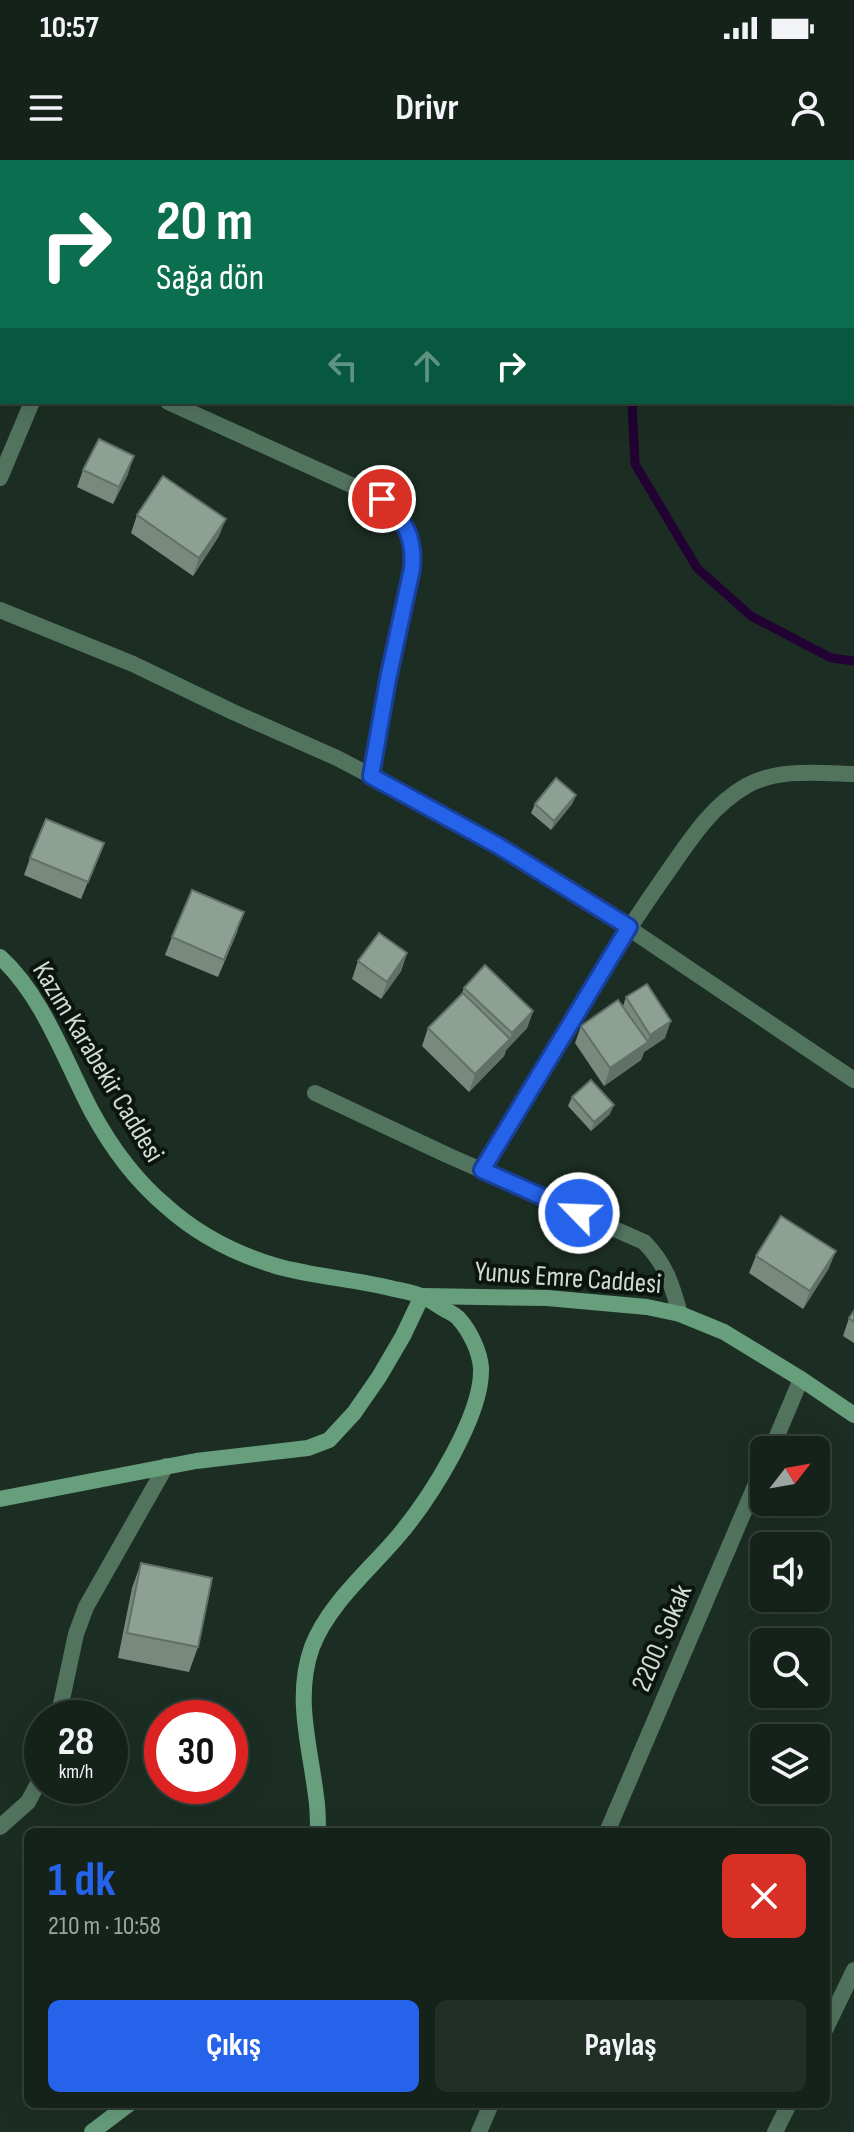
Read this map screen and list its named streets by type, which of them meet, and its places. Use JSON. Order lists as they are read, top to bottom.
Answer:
{
  "streets": {
    "street": ["Kazım Karabekir Caddesi", "Yunus Emre Caddesi", "2200. Sokak"]
  },
  "crossings": [
    ["Kazım Karabekir Caddesi", "Yunus Emre Caddesi"]
  ],
  "north": "top right",
  "page": {
    "status": "10:57",
    "header": "Drivr",
    "turn": ["20 m", "Sağa dön"],
    "speed": "28 km/h",
    "limit": "30",
    "heading": ["1 dk", "210 m · 10:58"],
    "buttons": ["Çıkış", "Paylaş"]
  }
}
